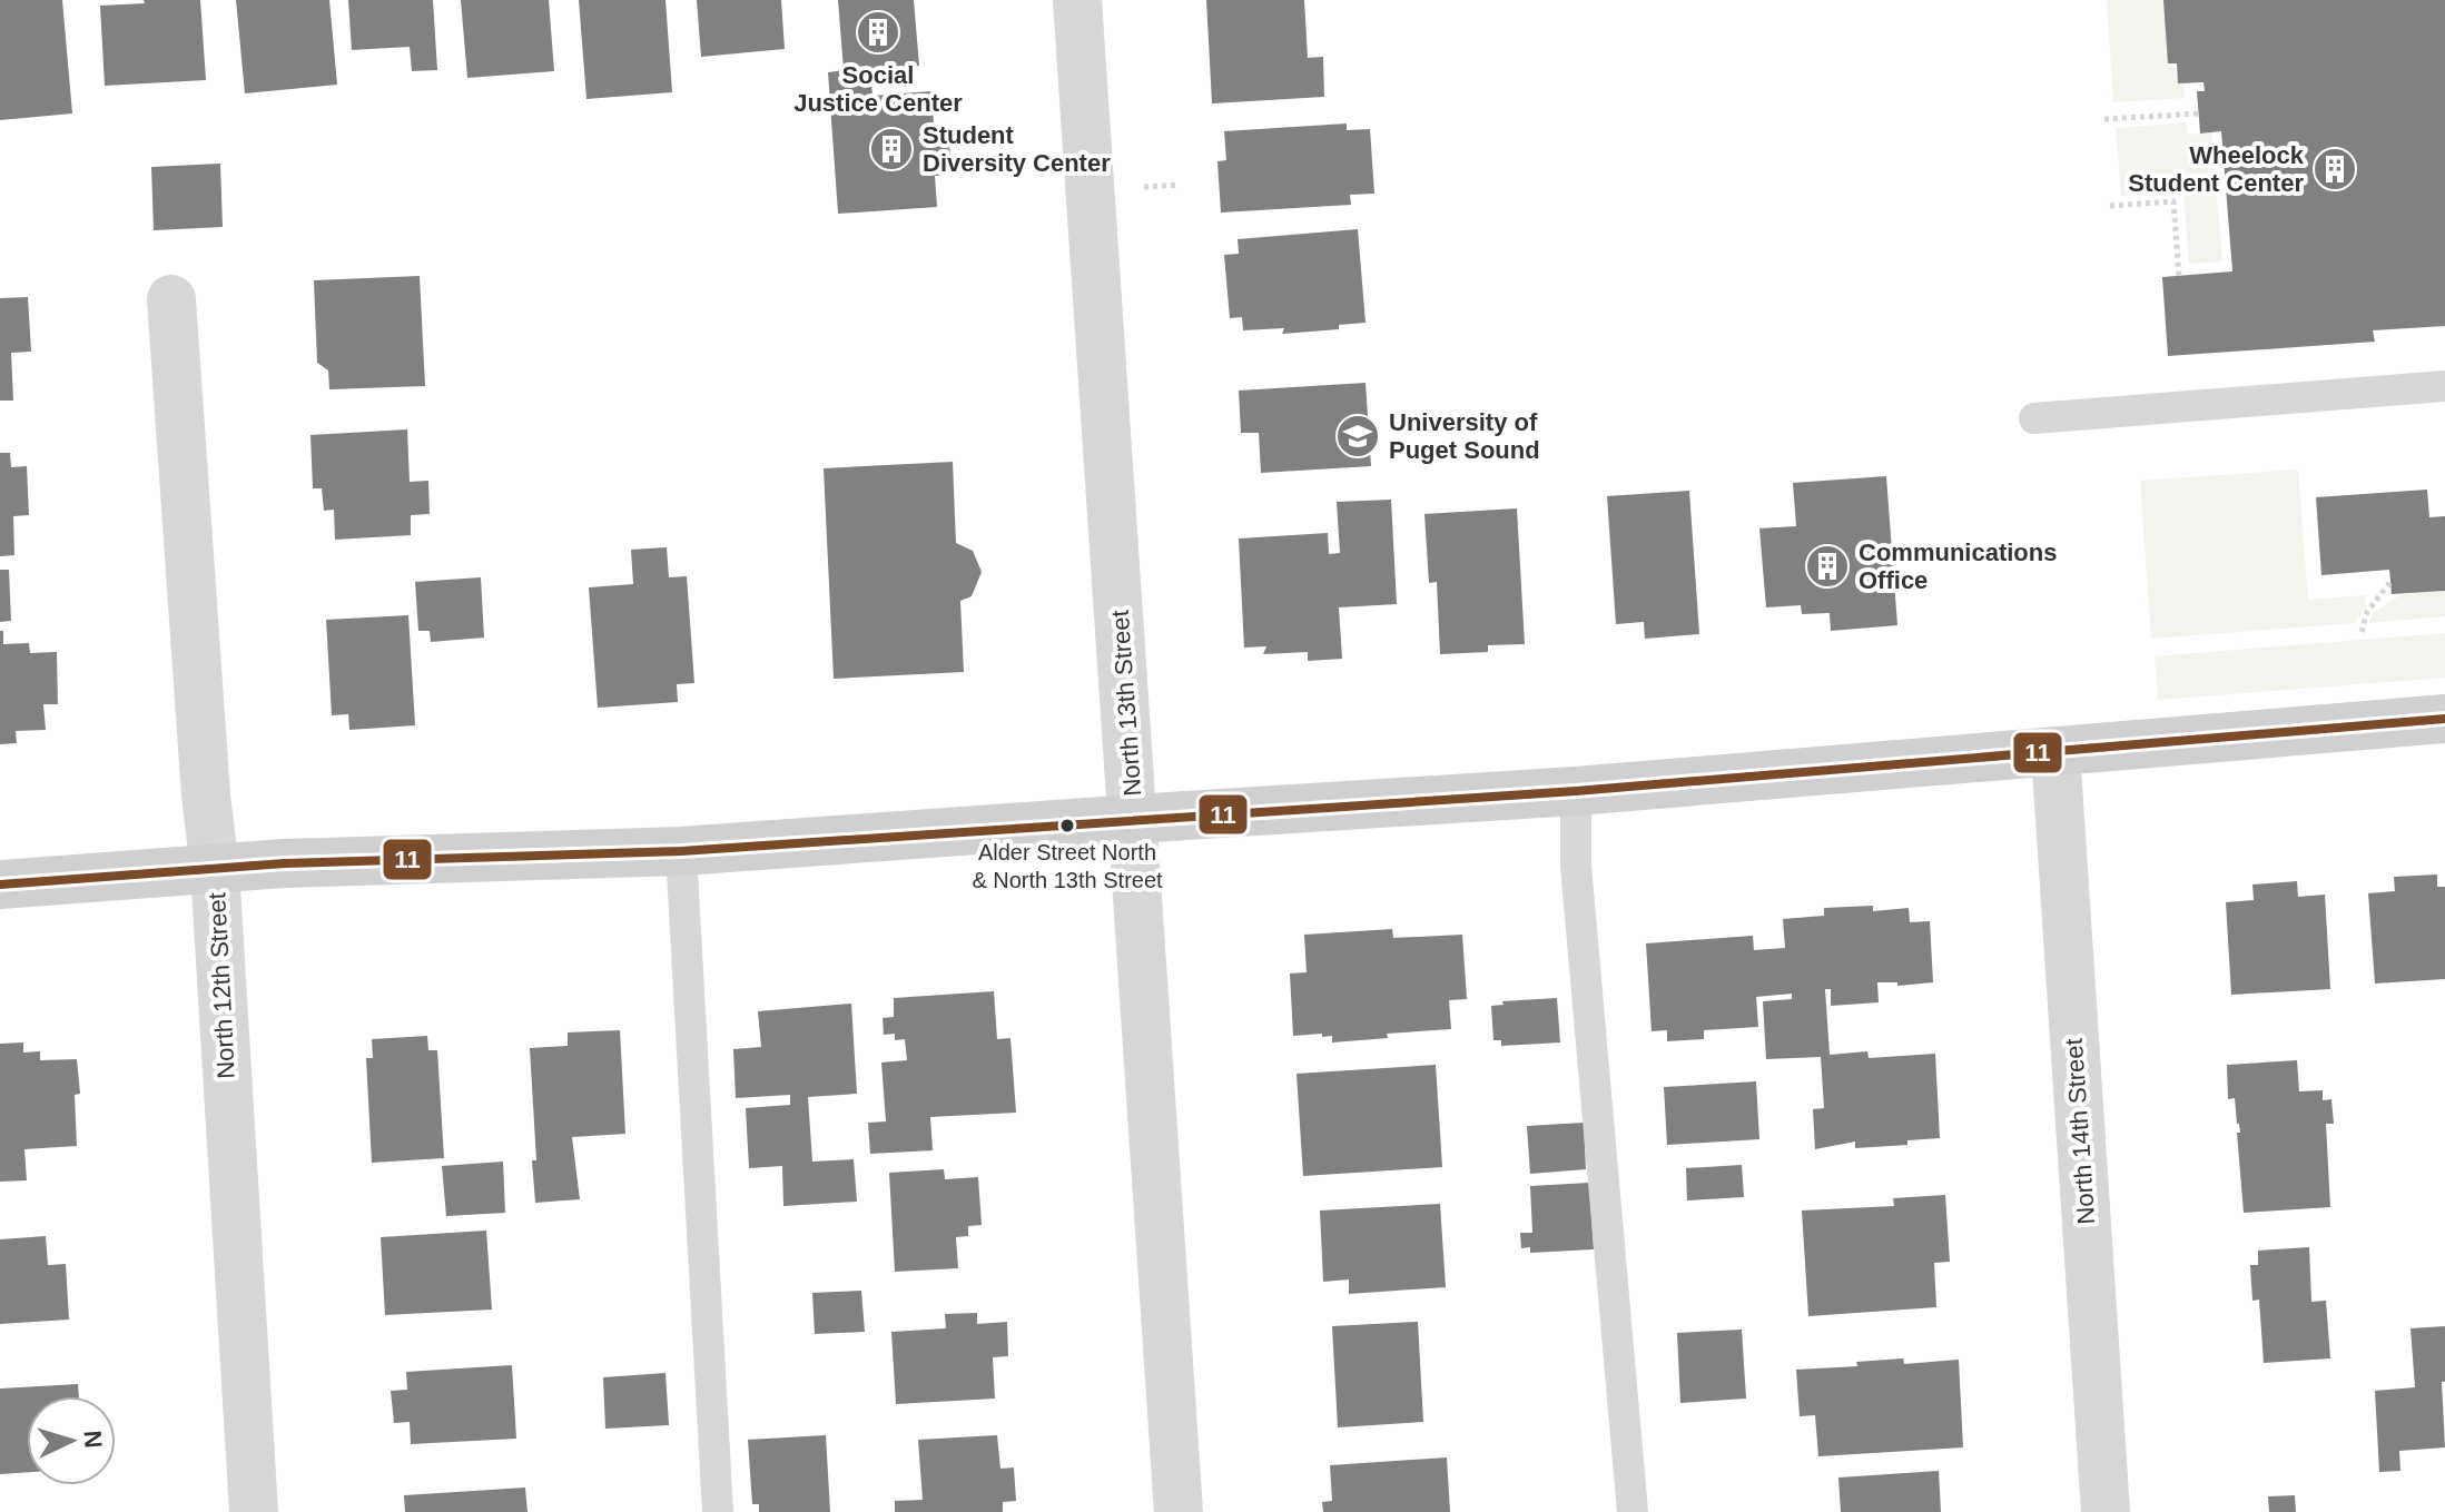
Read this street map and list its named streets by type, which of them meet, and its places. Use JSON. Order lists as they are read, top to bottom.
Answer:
{
  "streets": {
    "street": ["North 13th Street", "North 12th Street", "North 14th Street"]
  },
  "places": {
    "building": [
      "Social Justice Center",
      "Student Diversity Center",
      "Wheelock Student Center",
      "Communications Office"
    ],
    "school or university": ["University of Puget Sound"],
    "other": ["Alder Street North & North 13th Street"]
  },
  "lines": ["transit line 11"],
  "north": "right"
}
